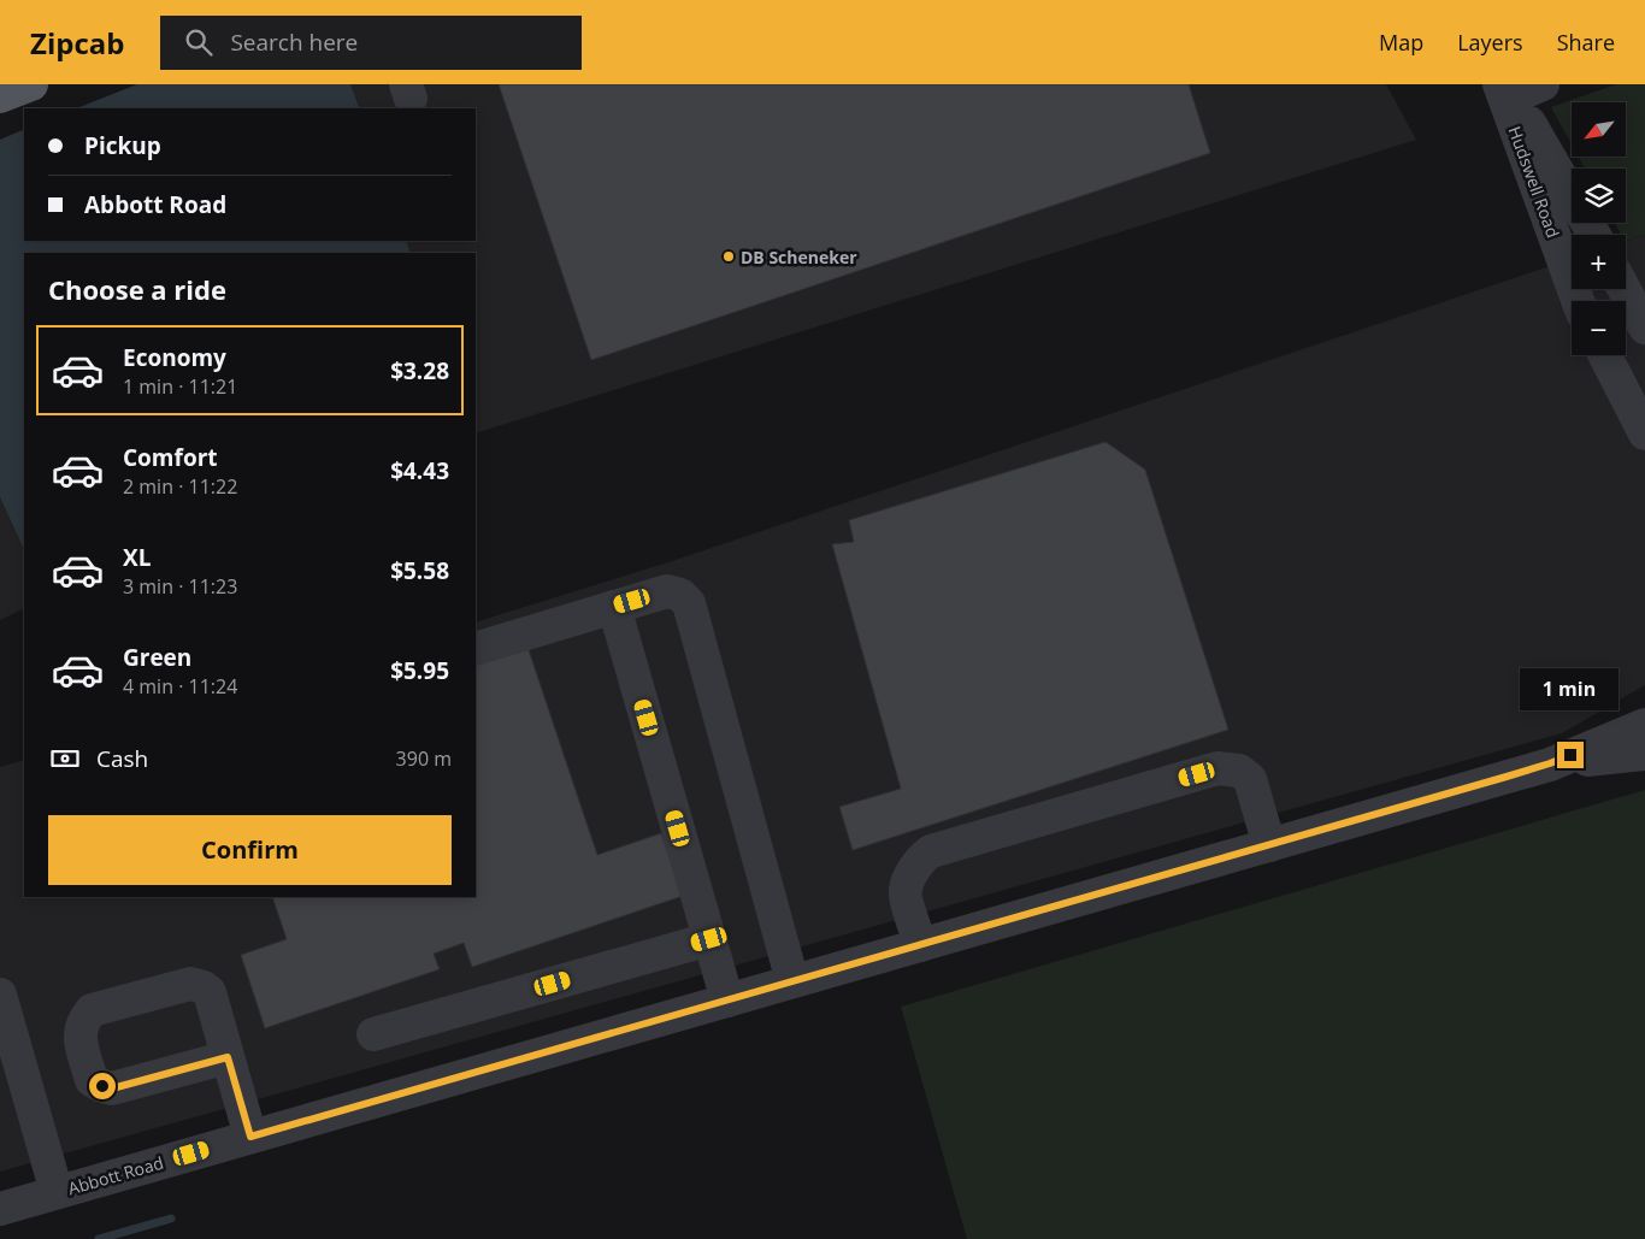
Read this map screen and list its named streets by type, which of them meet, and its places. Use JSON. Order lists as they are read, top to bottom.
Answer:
{
  "streets": {
    "street": ["Hudswell Road", "Abbott Road"]
  },
  "places": ["DB Scheneker"],
  "north": "bottom left",
  "page": {
    "header": "Zipcab",
    "search": "Search here",
    "nav": ["Map", "Layers", "Share"],
    "map_buttons": ["+", "−"],
    "banner": ["Pickup", "Abbott Road"],
    "heading": "Choose a ride",
    "list": [
      {
        "name": "Economy",
        "note": "1 min · 11:21",
        "value": "$3.28"
      },
      {
        "name": "Comfort",
        "note": "2 min · 11:22",
        "value": "$4.43"
      },
      {
        "name": "XL",
        "note": "3 min · 11:23",
        "value": "$5.58"
      },
      {
        "name": "Green",
        "note": "4 min · 11:24",
        "value": "$5.95"
      }
    ],
    "bubble": "1 min",
    "pay": ["Cash", "390 m"],
    "buttons": "Confirm"
  }
}
